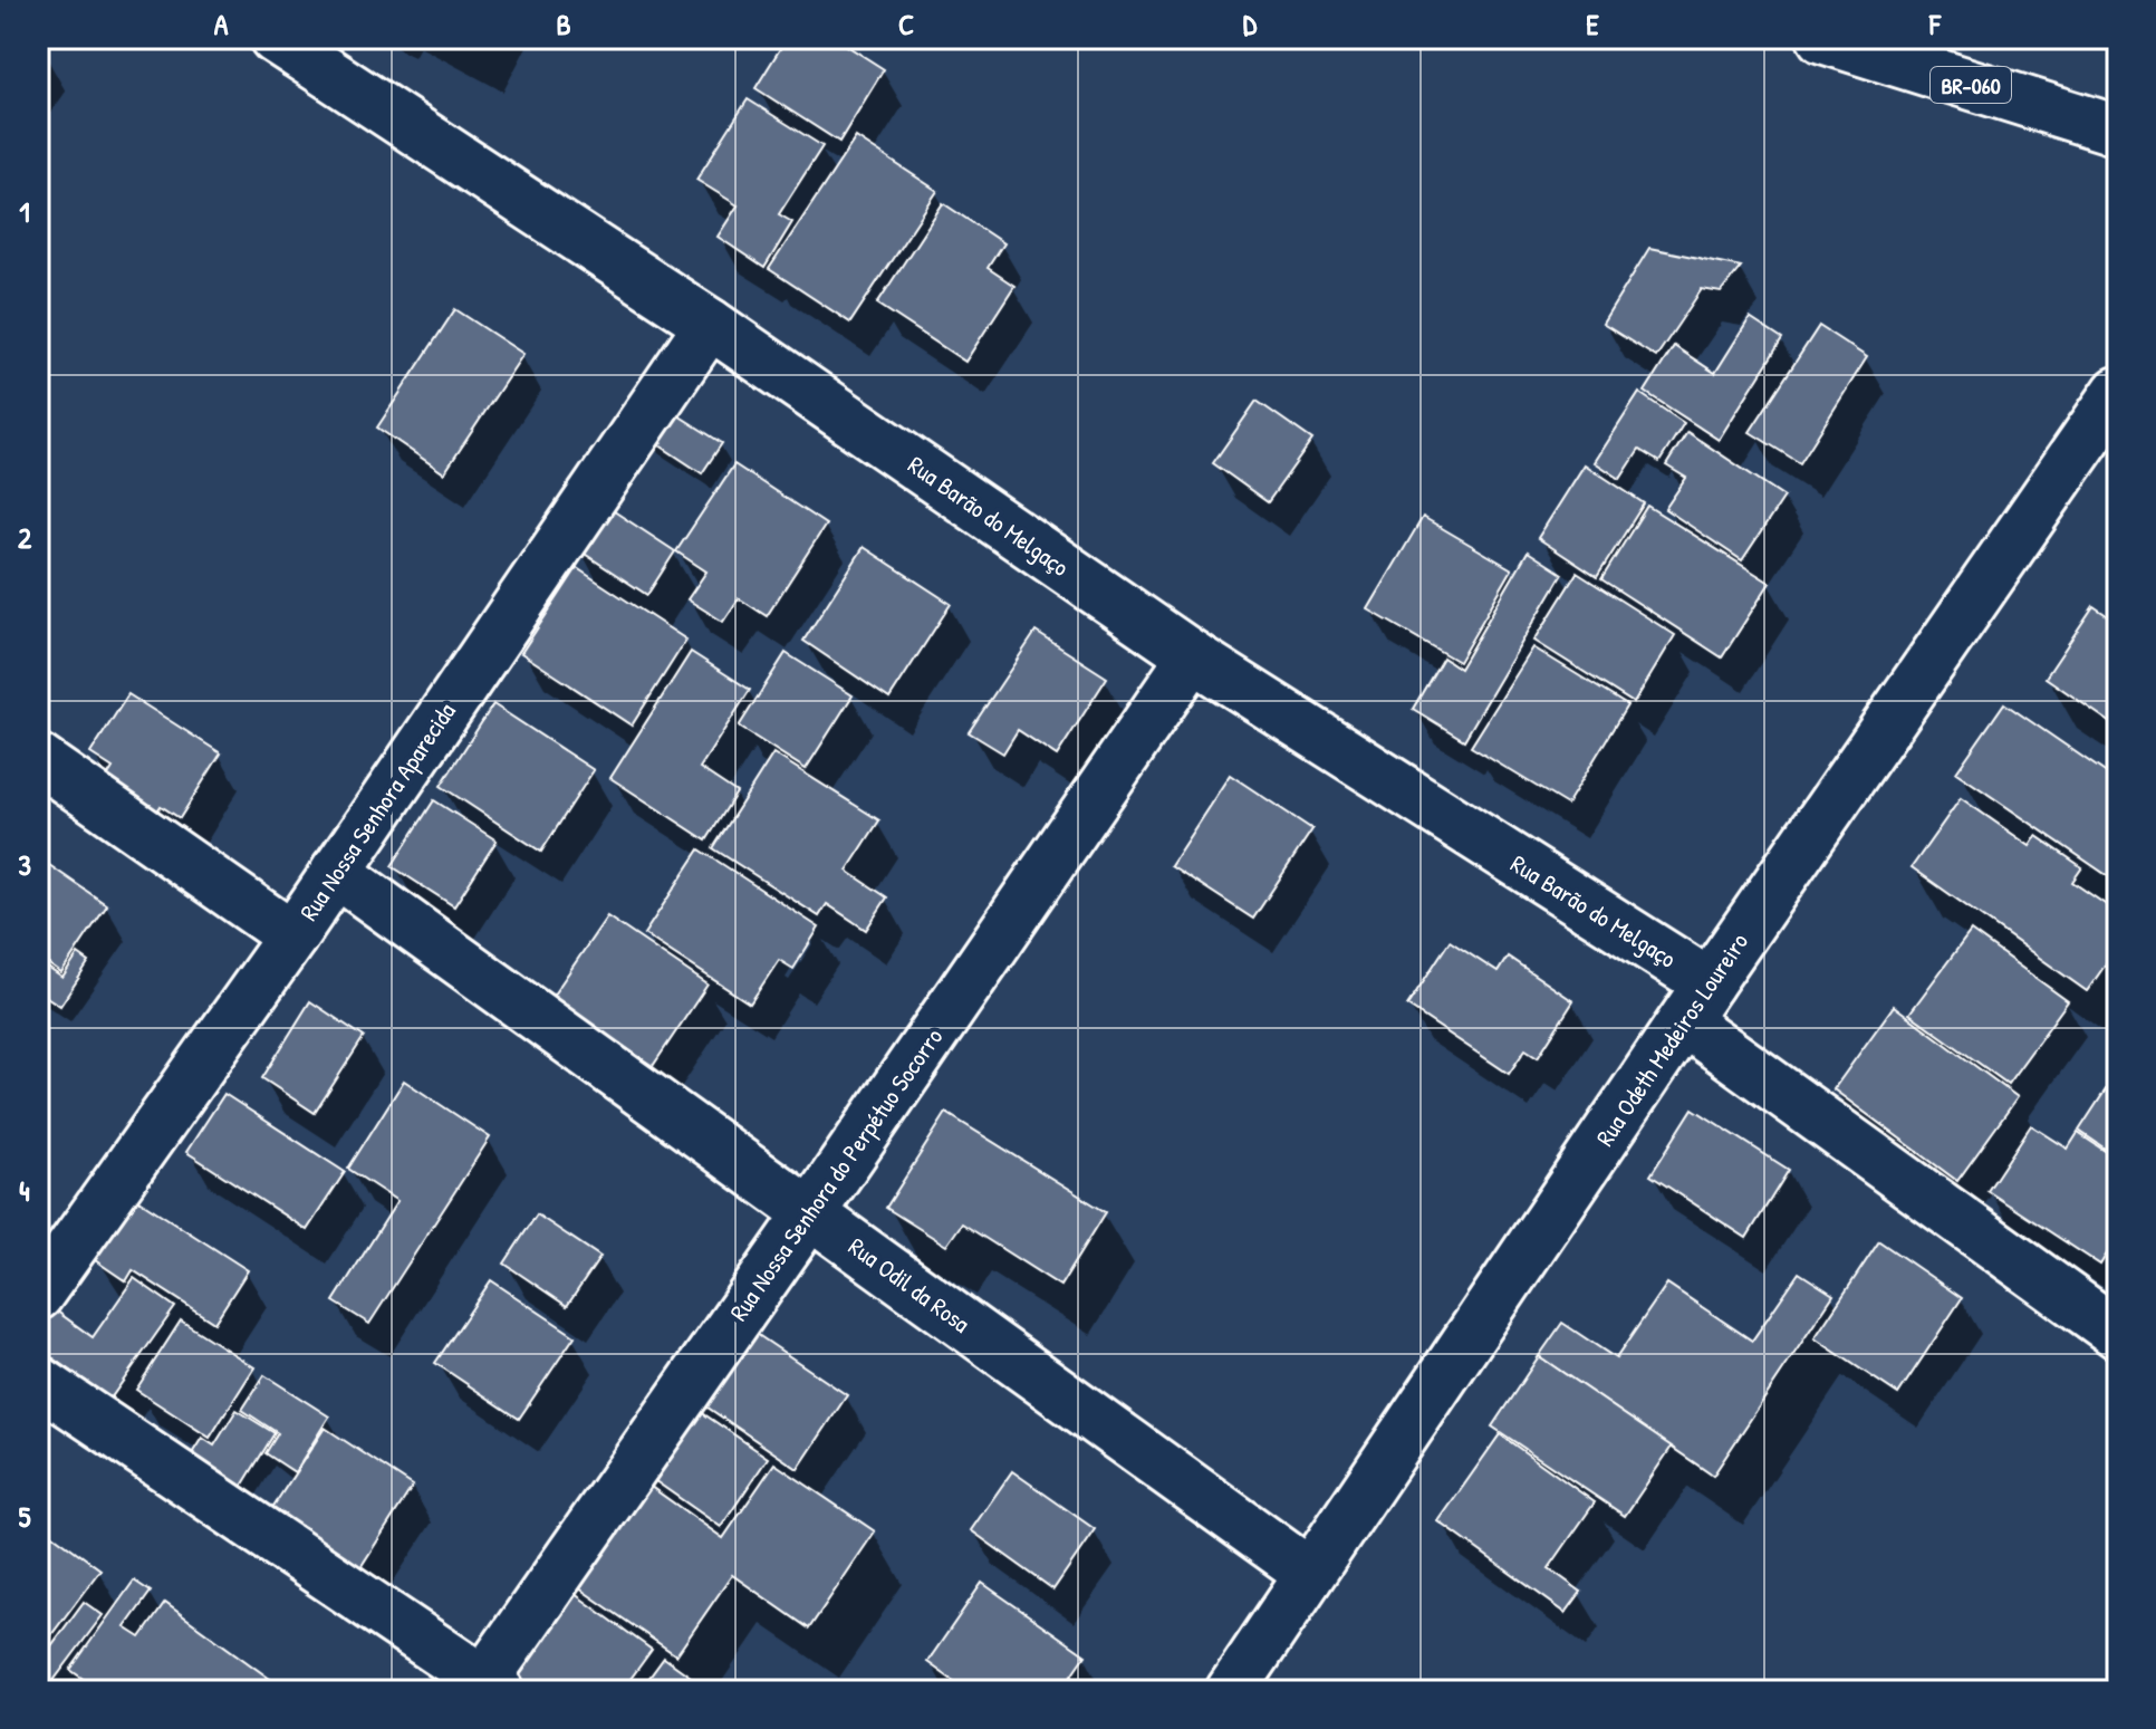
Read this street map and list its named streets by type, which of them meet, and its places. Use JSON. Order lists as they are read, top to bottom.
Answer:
{
  "streets": {
    "street": [
      "BR-060",
      "Rua Barão do Melgaço",
      "Rua Nossa Senhora Aparecida",
      "Rua Odeth Medeiros Loureiro",
      "Rua Nossa Senhora do Perpétuo Socorro",
      "Rua Odil da Rosa"
    ]
  },
  "crossings": [
    ["Rua Barão do Melgaço", "Rua Nossa Senhora Aparecida"],
    ["Rua Barão do Melgaço", "Rua Odeth Medeiros Loureiro"],
    ["Rua Barão do Melgaço", "Rua Nossa Senhora do Perpétuo Socorro"],
    ["Rua Nossa Senhora Aparecida", "Rua Odil da Rosa"],
    ["Rua Odeth Medeiros Loureiro", "Rua Odil da Rosa"],
    ["Rua Nossa Senhora do Perpétuo Socorro", "Rua Odil da Rosa"]
  ],
  "grid": {
    "columns": [
      "A",
      "B",
      "C",
      "D",
      "E",
      "F"
    ],
    "rows": [
      "1",
      "2",
      "3",
      "4",
      "5"
    ]
  }
}
